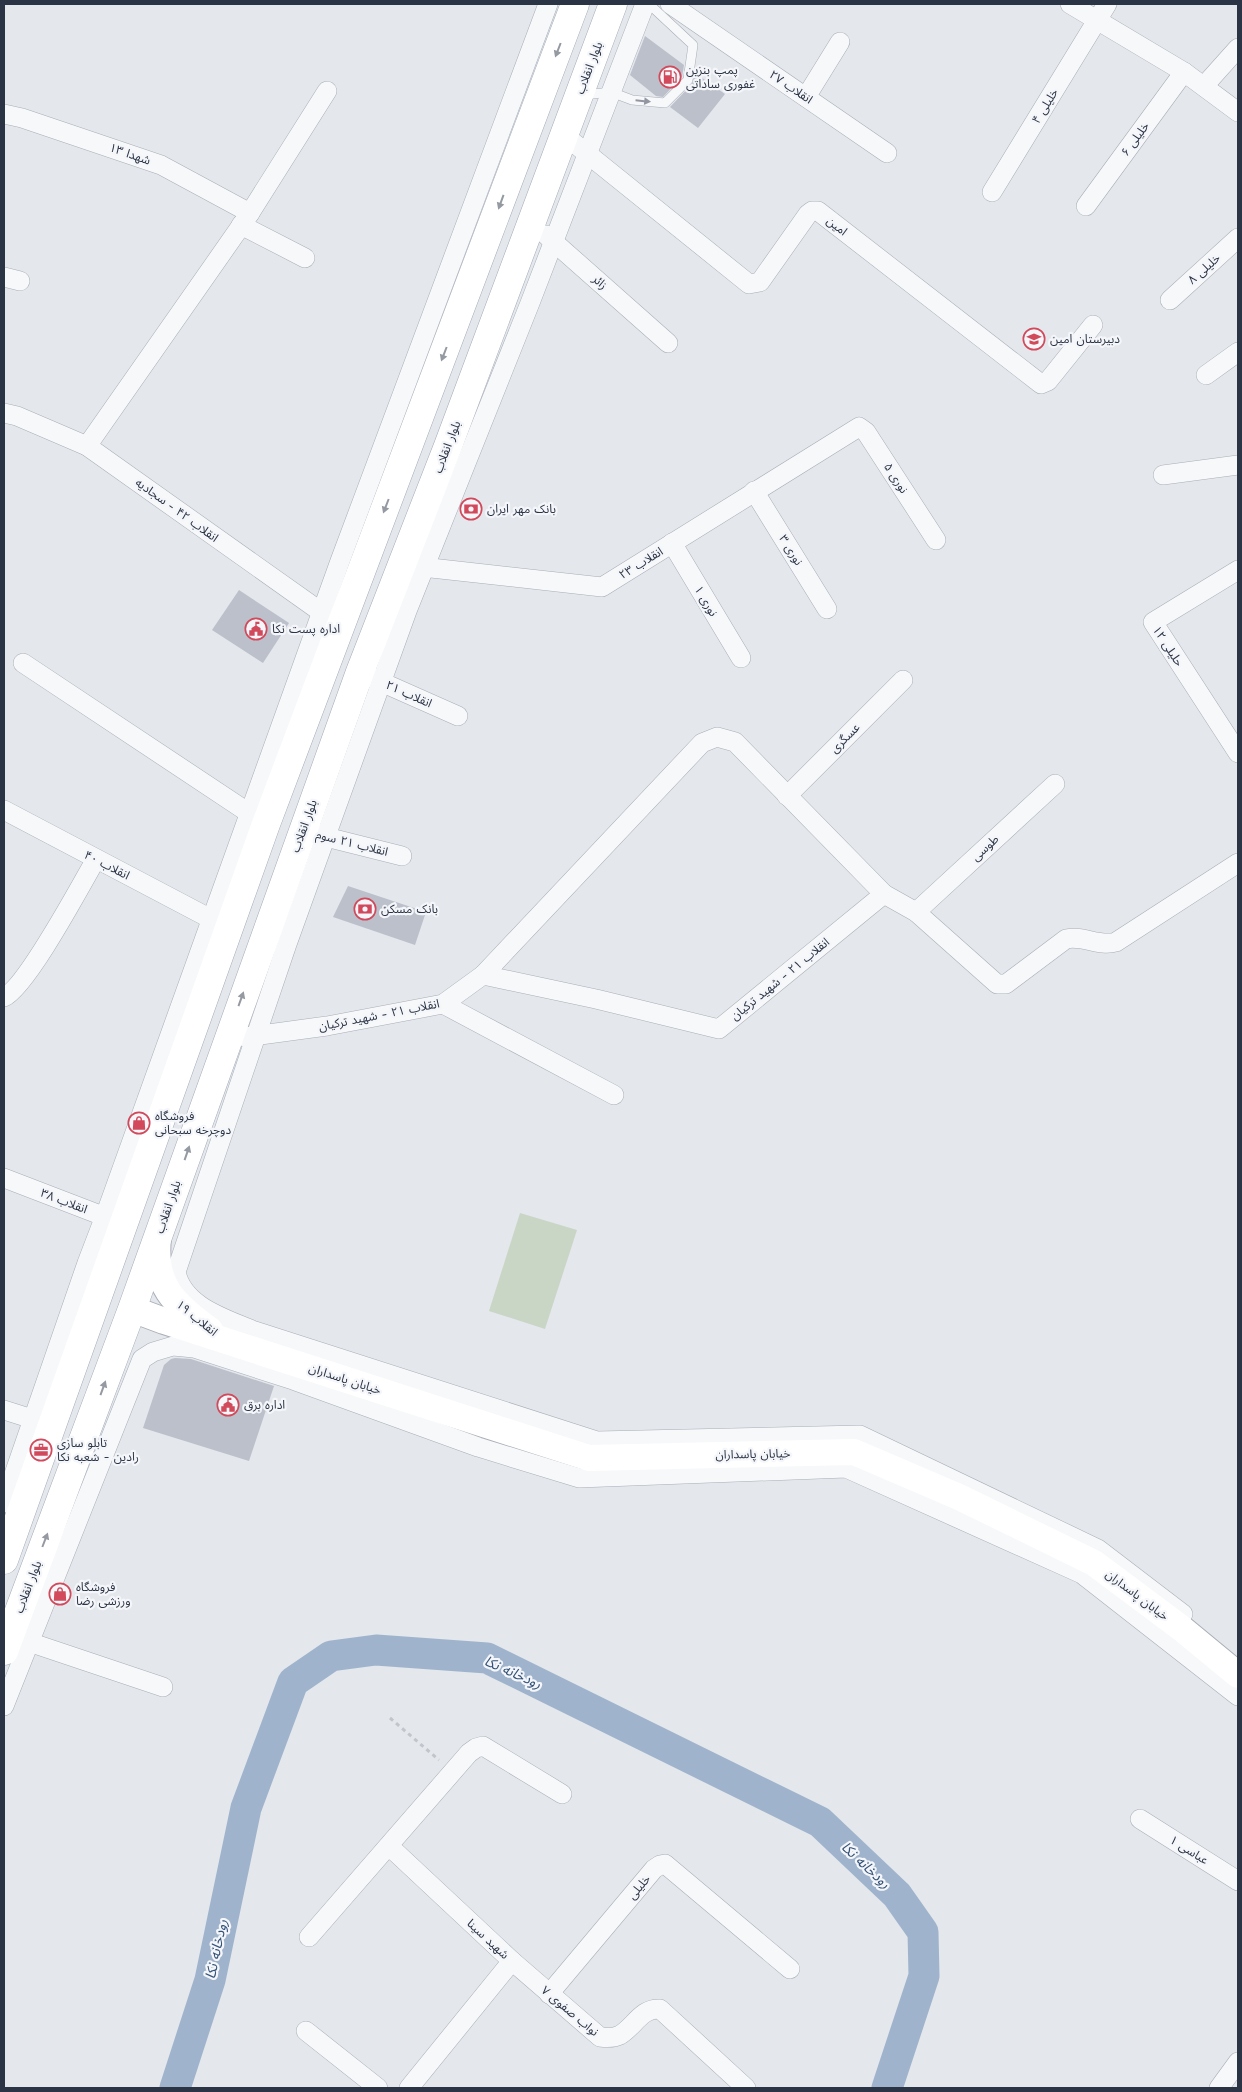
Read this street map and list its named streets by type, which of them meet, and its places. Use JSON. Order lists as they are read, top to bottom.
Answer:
{
  "streets": {
    "main road": ["بلوار انقلاب", "انقلاب ۱۹", "خیابان پاسداران"],
    "street": [
      "انقلاب ۲۷",
      "خلیلی ۴",
      "خلیلی ۶",
      "شهدا ۱۳",
      "امین",
      "خلیلی ۸",
      "زائر",
      "نوری ۵",
      "انقلاب ۴۲ - سجادیه",
      "نوری ۳",
      "انقلاب ۲۳",
      "نوری ۱",
      "حلیلی ۱۲",
      "انقلاب ۲۱",
      "عسگری",
      "انقلاب ۲۱ سوم",
      "طوسی",
      "انقلاب ۴۰",
      "انقلاب ۲۱ - شهید ترکیان",
      "انقلاب ۳۸",
      "عباسی ۱",
      "خلیلی",
      "شهید سینا",
      "نواب صفوی ۷"
    ]
  },
  "crossings": [
    ["بلوار انقلاب", "امین"],
    ["بلوار انقلاب", "زائر"],
    ["بلوار انقلاب", "انقلاب ۲۳"],
    ["بلوار انقلاب", "انقلاب ۲۱"],
    ["بلوار انقلاب", "انقلاب ۲۱ سوم"],
    ["بلوار انقلاب", "انقلاب ۲۱ - شهید ترکیان"],
    ["بلوار انقلاب", "انقلاب ۱۹"],
    ["نوری ۵", "انقلاب ۲۳"],
    ["نوری ۳", "انقلاب ۲۳"],
    ["انقلاب ۲۳", "نوری ۱"],
    ["انقلاب ۱۹", "خیابان پاسداران"],
    ["خلیلی", "نواب صفوی ۷"],
    ["شهید سینا", "نواب صفوی ۷"]
  ],
  "water": ["رودخانه نکا"],
  "places": {
    "fuel station": ["پمپ بنزین غفوری ساداتی"],
    "school or university": ["دبیرستان امین"],
    "bank": ["بانک مهر ایران", "بانک مسکن"],
    "public building": ["اداره پست نکا", "اداره برق"],
    "shop": ["فروشگاه دوچرخه سبحانی", "فروشگاه ورزشی رضا"],
    "office": ["تابلو سازی رادین - شعبه نکا"]
  }
}
